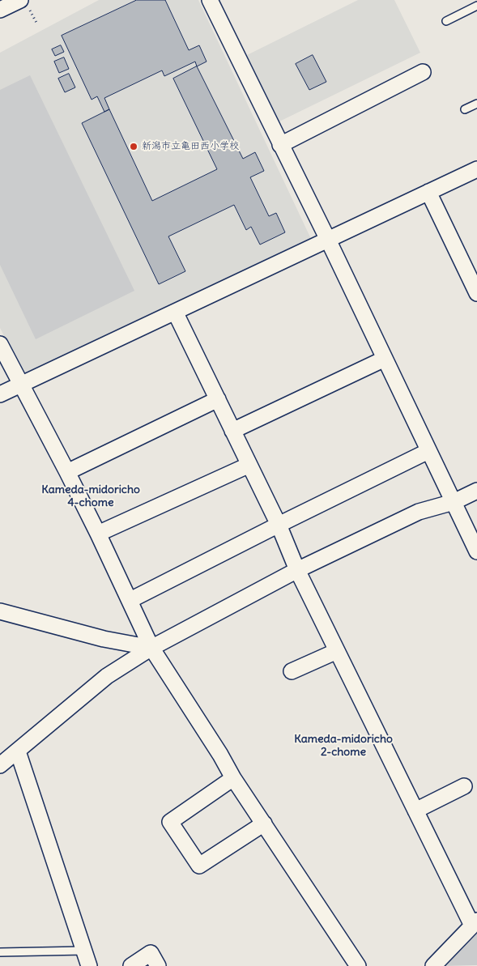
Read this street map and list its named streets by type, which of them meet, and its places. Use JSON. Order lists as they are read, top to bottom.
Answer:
{
  "districts": ["Kameda-midoricho 4-chome", "Kameda-midoricho 2-chome"],
  "places": ["新潟市立亀田西小学校"]
}
